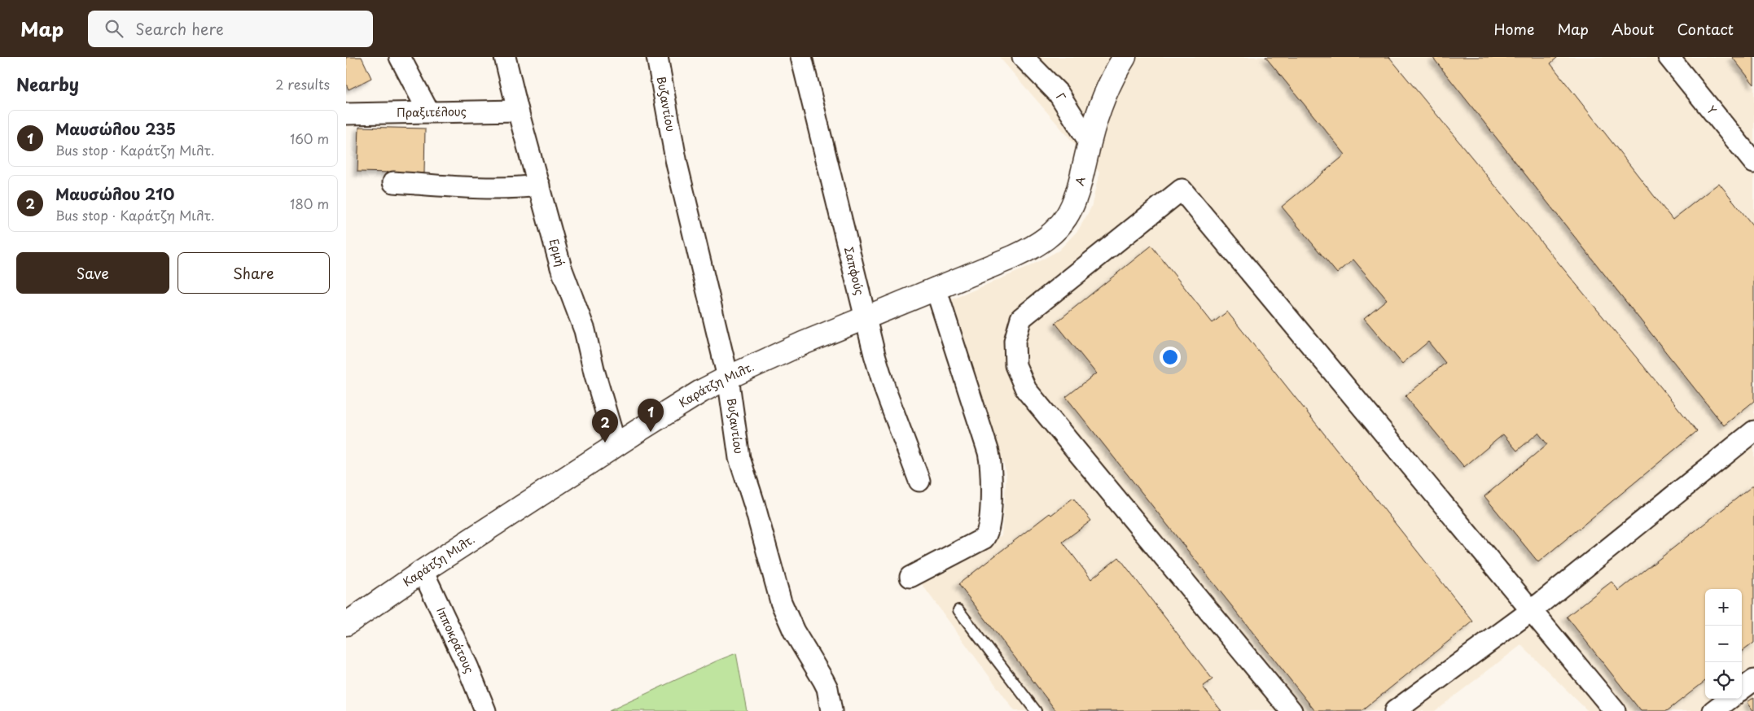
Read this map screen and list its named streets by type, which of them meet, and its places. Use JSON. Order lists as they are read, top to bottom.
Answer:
{
  "streets": {
    "street": [
      "Γ",
      "Βυζαντίου",
      "Υ",
      "Πραξιτέλους",
      "Α",
      "Ερμή",
      "Σαπφούς",
      "Καράτζη Μιλτ.",
      "Ιπποκράτους"
    ]
  },
  "crossings": [
    ["Γ", "Α"],
    ["Βυζαντίου", "Καράτζη Μιλτ."],
    ["Πραξιτέλους", "Ερμή"],
    ["Α", "Καράτζη Μιλτ."],
    ["Ερμή", "Καράτζη Μιλτ."],
    ["Σαπφούς", "Καράτζη Μιλτ."],
    ["Καράτζη Μιλτ.", "Ιπποκράτους"]
  ],
  "page": {
    "header": "Map",
    "search": "Search here",
    "nav": [
      "Home",
      "Map",
      "About",
      "Contact"
    ],
    "heading": ["Nearby", "2 results"],
    "list": [
      {
        "mark": "1",
        "name": "Μαυσώλου 235",
        "note": "Bus stop · Καράτζη Μιλτ.",
        "value": "160 m"
      },
      {
        "mark": "2",
        "name": "Μαυσώλου 210",
        "note": "Bus stop · Καράτζη Μιλτ.",
        "value": "180 m"
      }
    ],
    "buttons": ["Save", "Share"],
    "pins": ["1", "2"],
    "map_buttons": ["+", "−"]
  }
}
